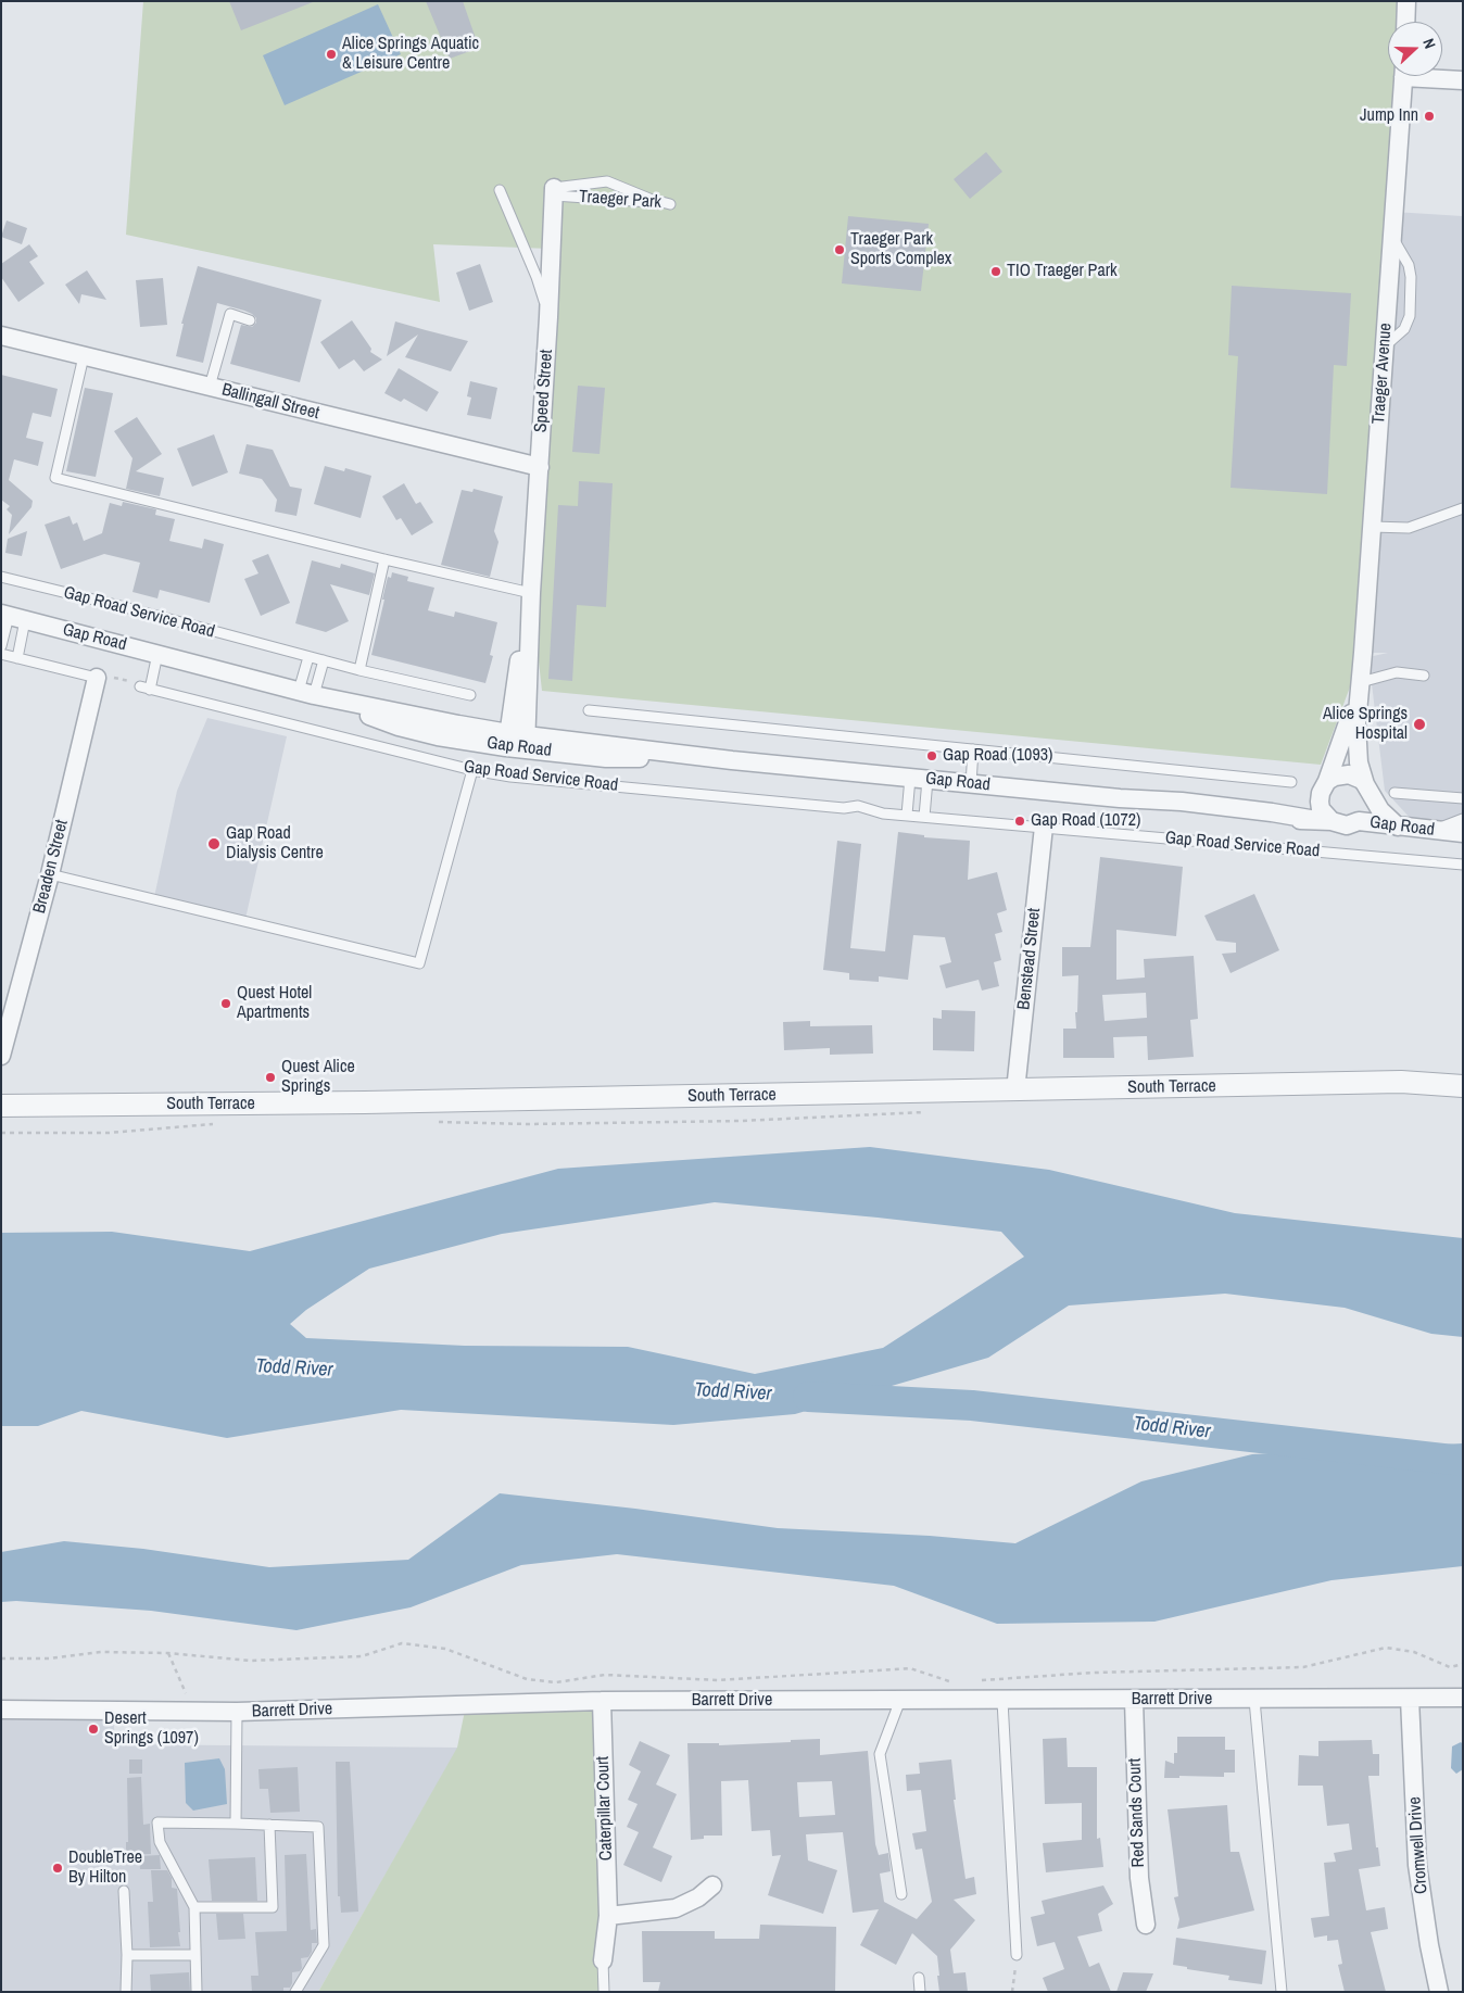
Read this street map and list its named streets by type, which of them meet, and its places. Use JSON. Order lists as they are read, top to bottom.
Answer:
{
  "streets": {
    "street": [
      "Traeger Avenue",
      "Speed Street",
      "Ballingall Street",
      "Gap Road",
      "Breaden Street",
      "Benstead Street",
      "South Terrace",
      "Barrett Drive",
      "Caterpillar Court",
      "Red Sands Court",
      "Cromwell Drive"
    ],
    "lane": ["Traeger Park", "Gap Road Service Road"]
  },
  "crossings": [
    ["Traeger Park", "Speed Street"],
    ["Traeger Avenue", "Gap Road"],
    ["Speed Street", "Ballingall Street"],
    ["Speed Street", "Gap Road"],
    ["Gap Road Service Road", "Gap Road"],
    ["Gap Road Service Road", "Benstead Street"],
    ["Benstead Street", "South Terrace"],
    ["Barrett Drive", "Caterpillar Court"],
    ["Barrett Drive", "Red Sands Court"],
    ["Barrett Drive", "Cromwell Drive"]
  ],
  "water": ["Todd River"],
  "places": [
    "Alice Springs Aquatic & Leisure Centre",
    "Jump Inn",
    "Traeger Park Sports Complex",
    "TIO Traeger Park",
    "Alice Springs Hospital",
    "Gap Road (1093)",
    "Gap Road (1072)",
    "Gap Road Dialysis Centre",
    "Quest Hotel Apartments",
    "Quest Alice Springs",
    "Desert Springs (1097)",
    "DoubleTree By Hilton"
  ],
  "north": "right"
}
